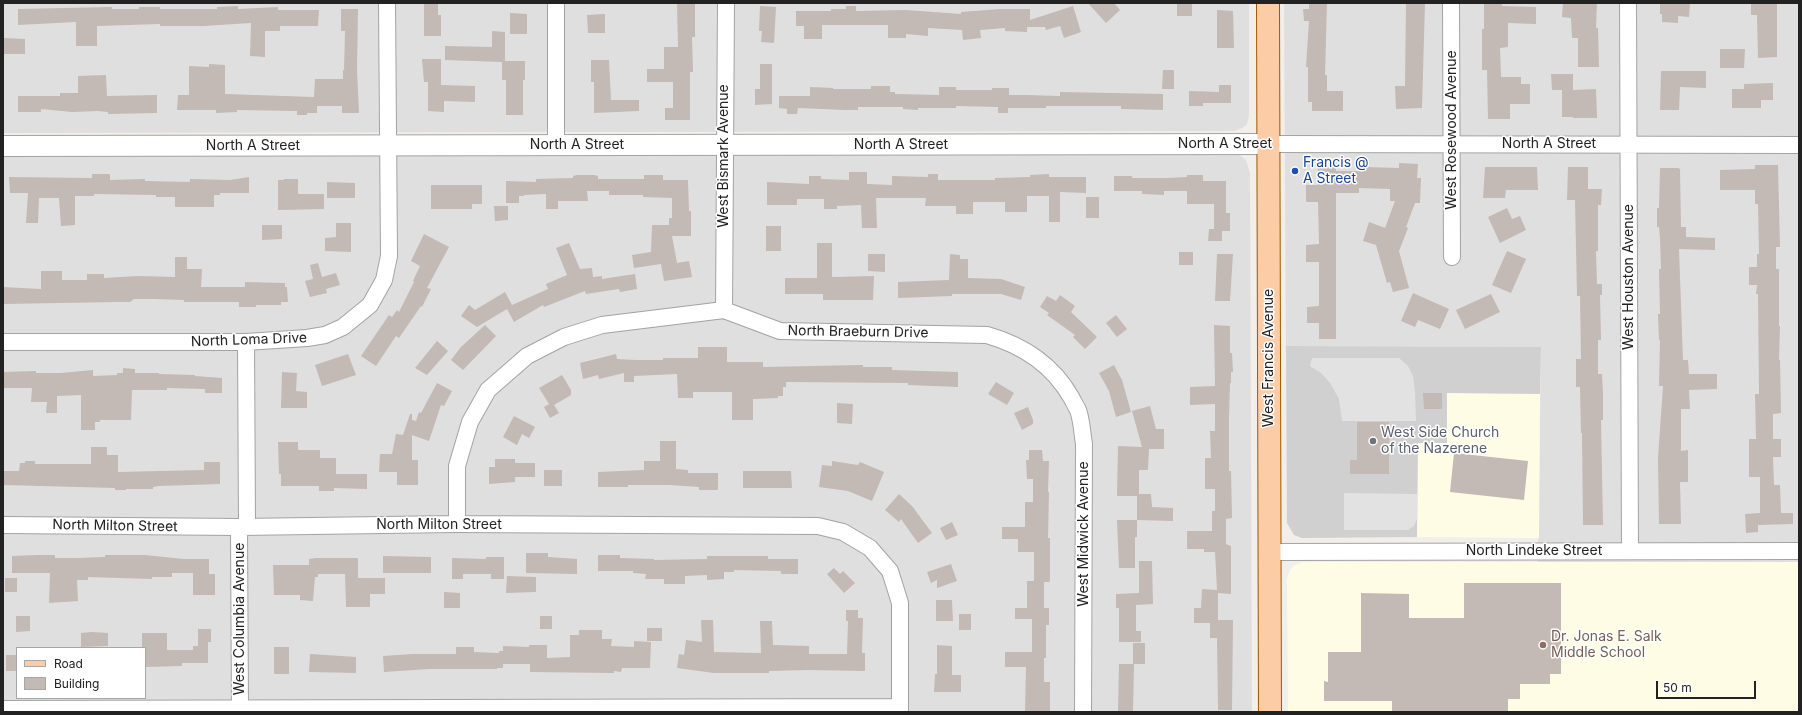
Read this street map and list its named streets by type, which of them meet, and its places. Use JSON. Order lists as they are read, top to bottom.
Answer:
{
  "streets": {
    "main road": ["West Francis Avenue"],
    "street": [
      "West Rosewood Avenue",
      "North A Street",
      "West Bismark Avenue",
      "West Houston Avenue",
      "North Braeburn Drive",
      "North Loma Drive",
      "North Milton Street",
      "West Midwick Avenue",
      "North Lindeke Street",
      "West Columbia Avenue"
    ]
  },
  "crossings": [
    ["West Rosewood Avenue", "North A Street"],
    ["North A Street", "West Bismark Avenue"],
    ["North A Street", "West Houston Avenue"],
    ["North A Street", "North Loma Drive"],
    ["North A Street", "West Francis Avenue"],
    ["West Bismark Avenue", "North Braeburn Drive"],
    ["West Houston Avenue", "North Lindeke Street"],
    ["North Braeburn Drive", "North Milton Street"],
    ["North Braeburn Drive", "West Midwick Avenue"],
    ["North Loma Drive", "West Columbia Avenue"],
    ["West Francis Avenue", "North Lindeke Street"],
    ["North Milton Street", "West Columbia Avenue"]
  ],
  "places": ["Francis @ A Street", "West Side Church of the Nazerene", "Dr. Jonas E. Salk Middle School"],
  "legend": ["Road", "Building"],
  "scale_bar": "50 m"
}
